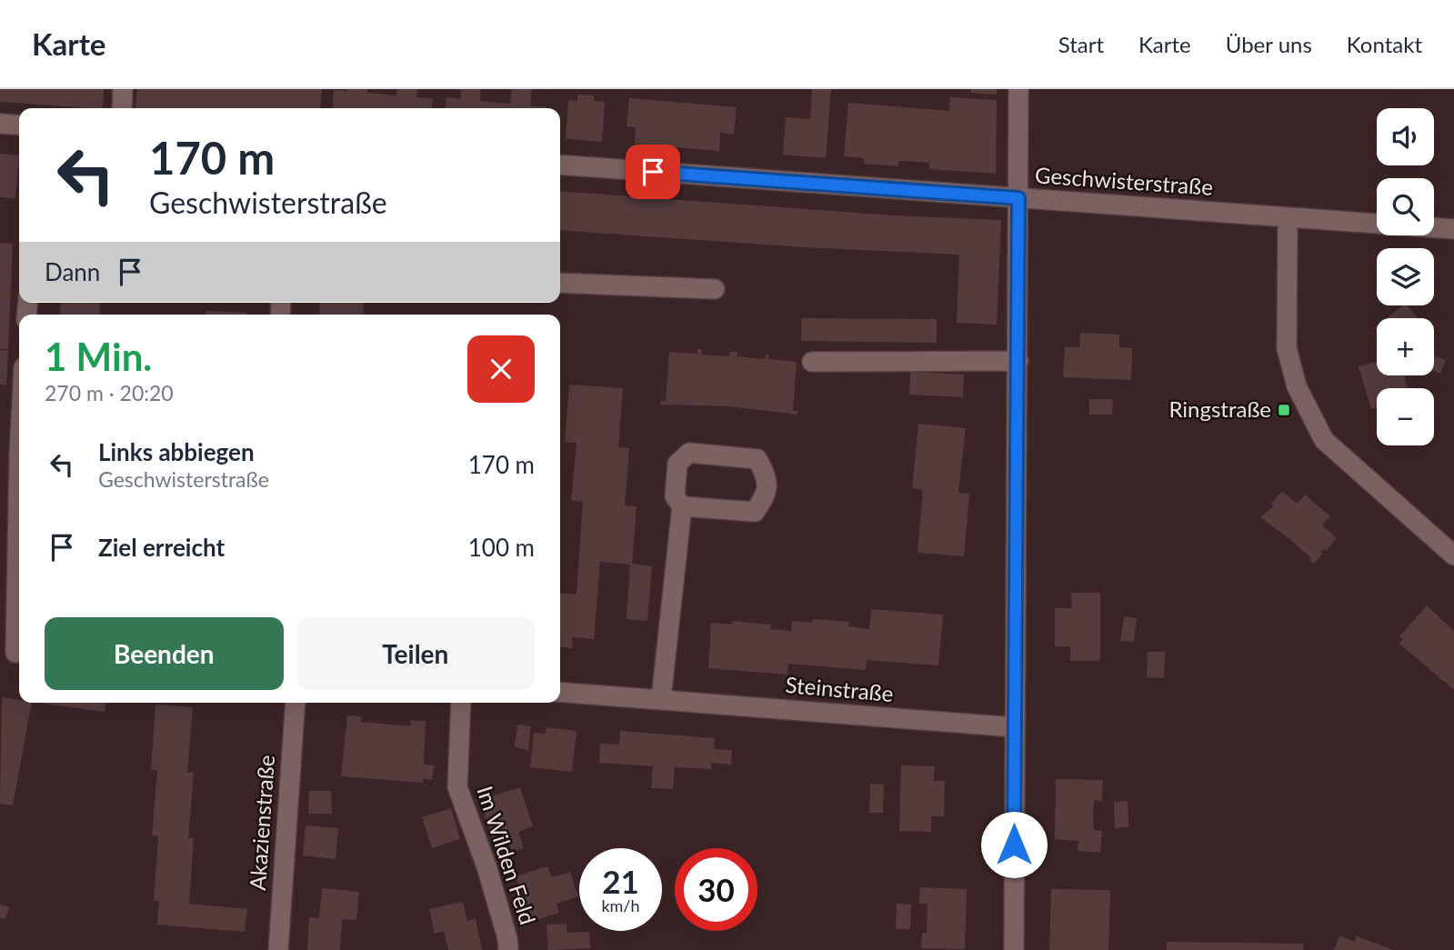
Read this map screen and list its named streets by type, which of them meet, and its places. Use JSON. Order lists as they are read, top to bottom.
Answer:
{
  "streets": {
    "street": [
      "Geschwisterstraße",
      "Steinstraße",
      "Akazienstraße",
      "Im Wilden Feld"
    ]
  },
  "places": {
    "transit": ["Ringstraße"]
  },
  "page": {
    "header": "Karte",
    "nav": [
      "Start",
      "Karte",
      "Über uns",
      "Kontakt"
    ],
    "map_buttons": ["+", "−"],
    "turn": ["170 m", "Geschwisterstraße"],
    "then": "Dann",
    "heading": ["1 Min.", "270 m · 20:20"],
    "list": [
      {
        "name": "Links abbiegen",
        "note": "Geschwisterstraße",
        "value": "170 m"
      },
      {
        "name": "Ziel erreicht",
        "value": "100 m"
      }
    ],
    "buttons": ["Beenden", "Teilen"],
    "speed": "21 km/h",
    "limit": "30"
  }
}
